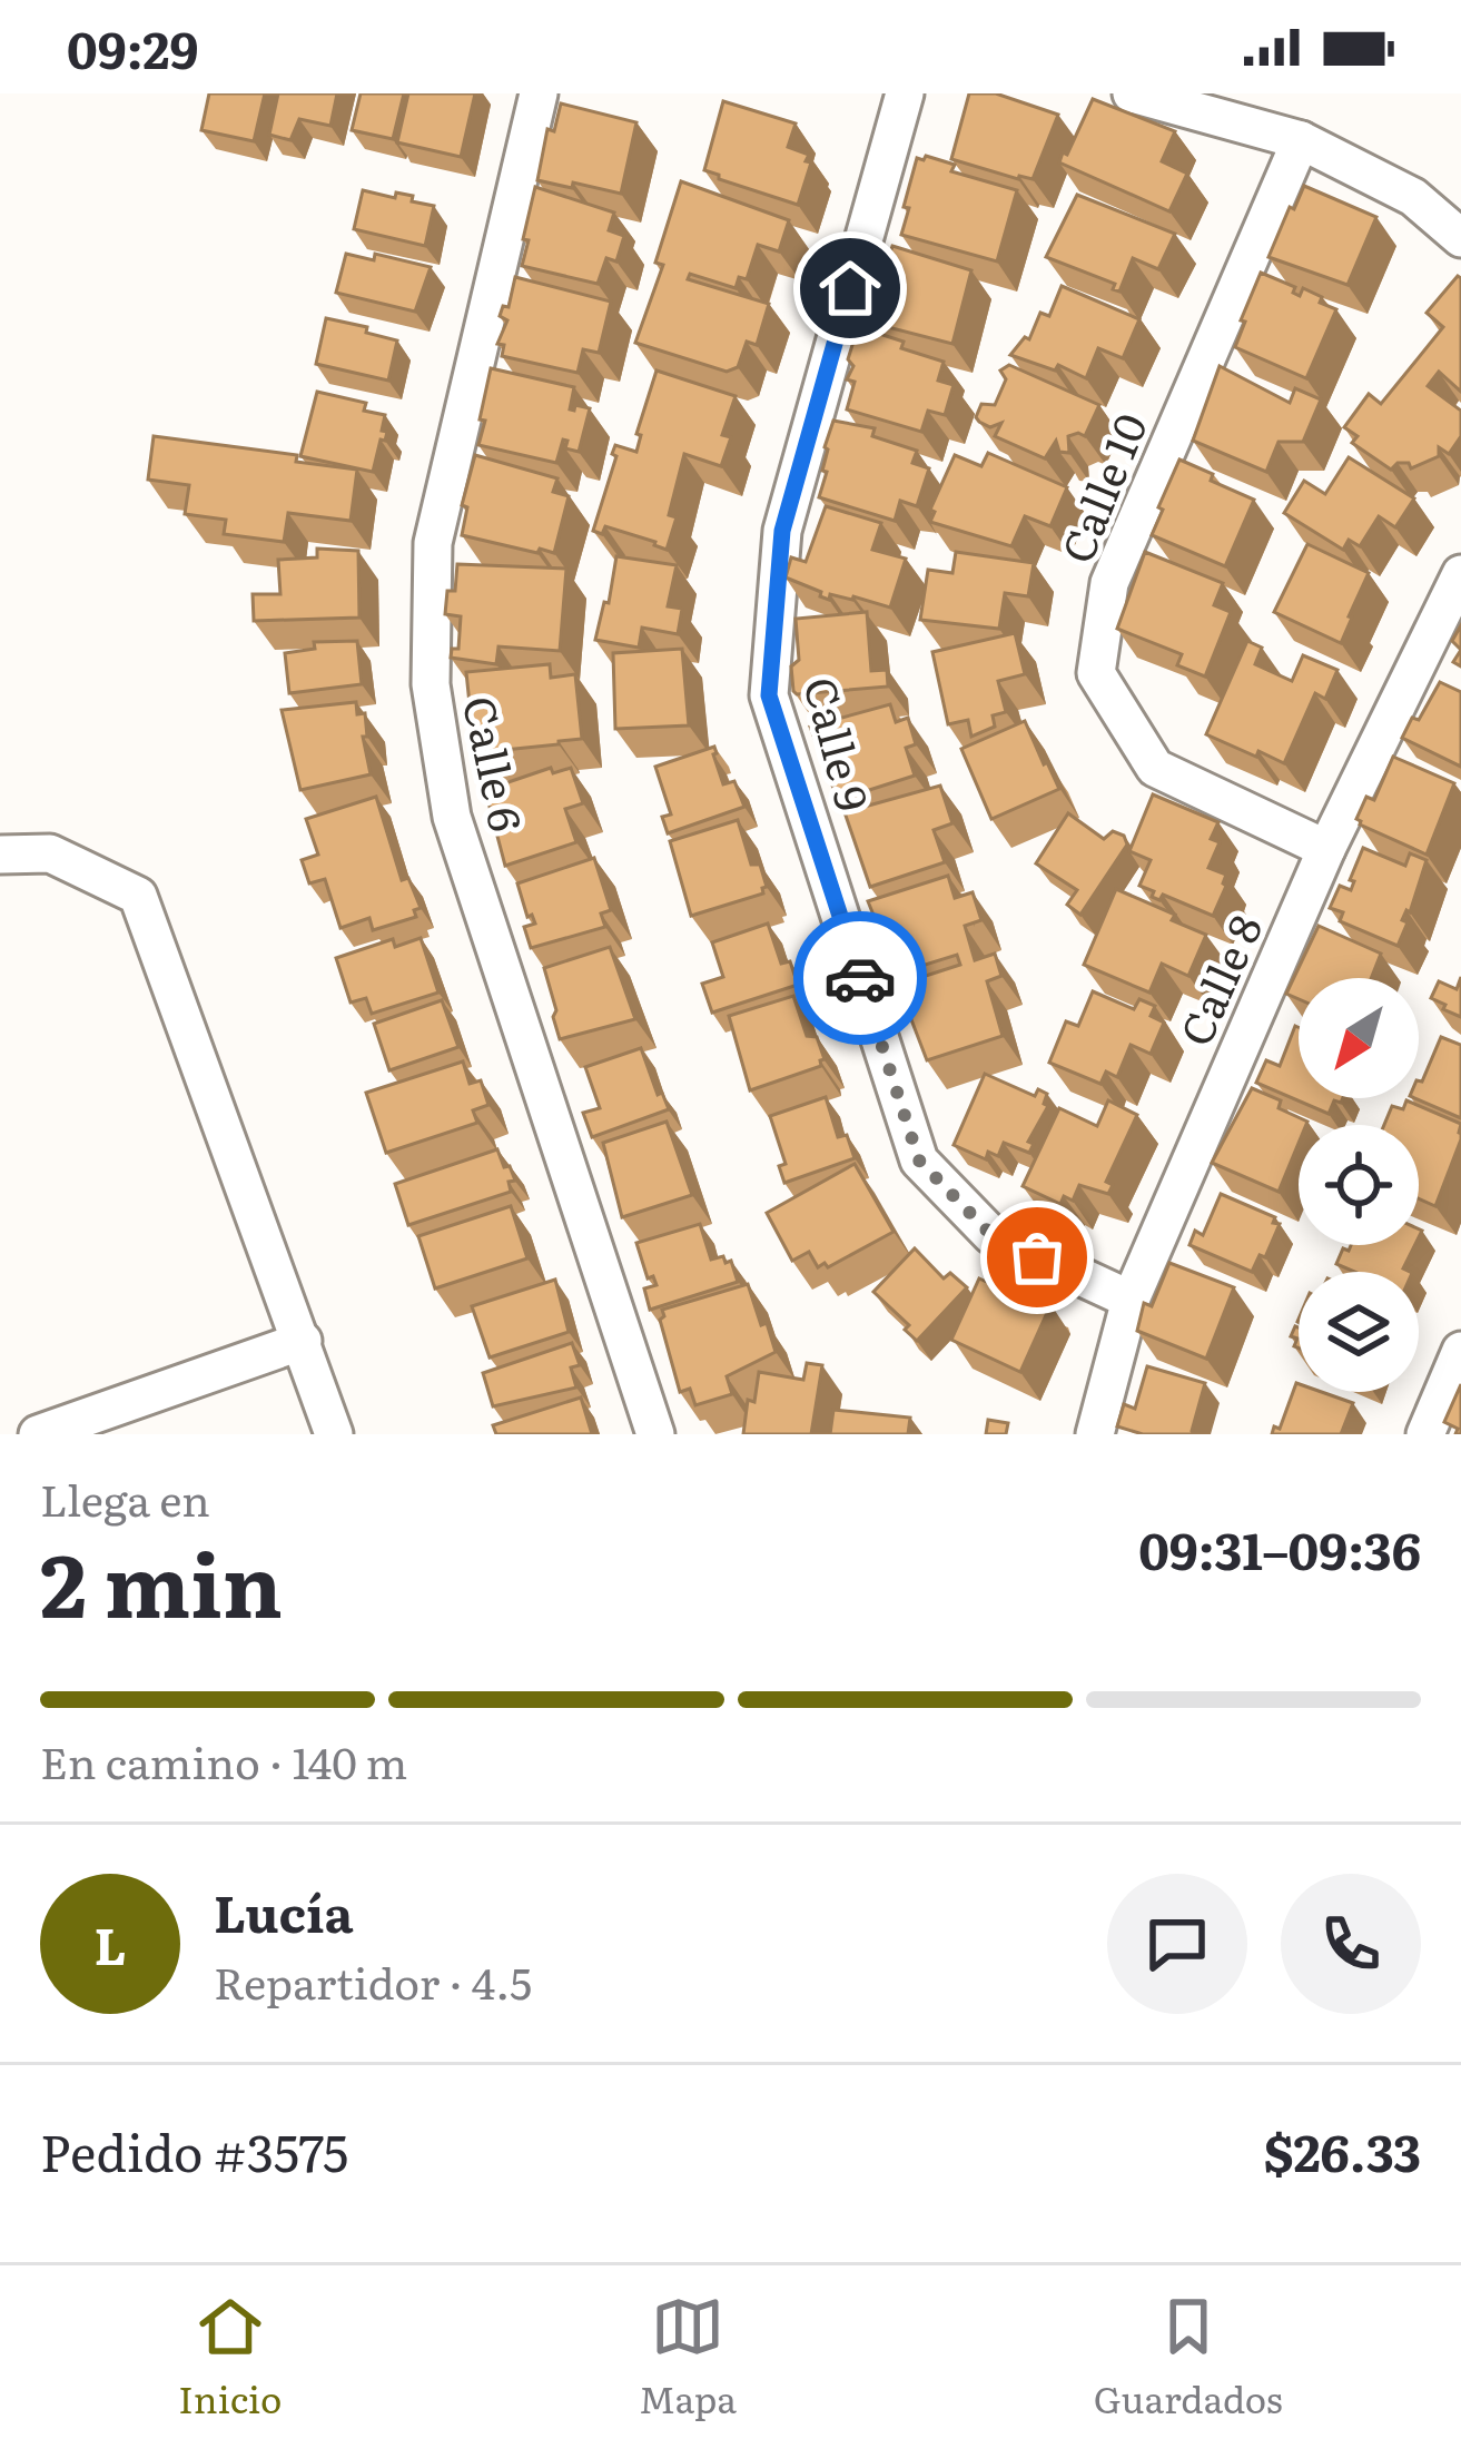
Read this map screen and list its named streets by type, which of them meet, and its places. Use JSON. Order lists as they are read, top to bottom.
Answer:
{
  "streets": {
    "street": [
      "Calle 10",
      "Calle 9",
      "Calle 6",
      "Calle 8"
    ]
  },
  "crossings": [
    ["Calle 10", "Calle 8"],
    ["Calle 9", "Calle 8"]
  ],
  "north": "bottom left",
  "page": {
    "status": "09:29",
    "heading": ["2 min", "Llega en", "09:31–09:36"],
    "panel": [
      "Lucía",
      "Repartidor · 4.5",
      "Pedido #3575",
      "$26.33"
    ],
    "bar": "En camino · 140 m",
    "round": "L",
    "tabs": ["Inicio", "Mapa", "Guardados"]
  }
}
